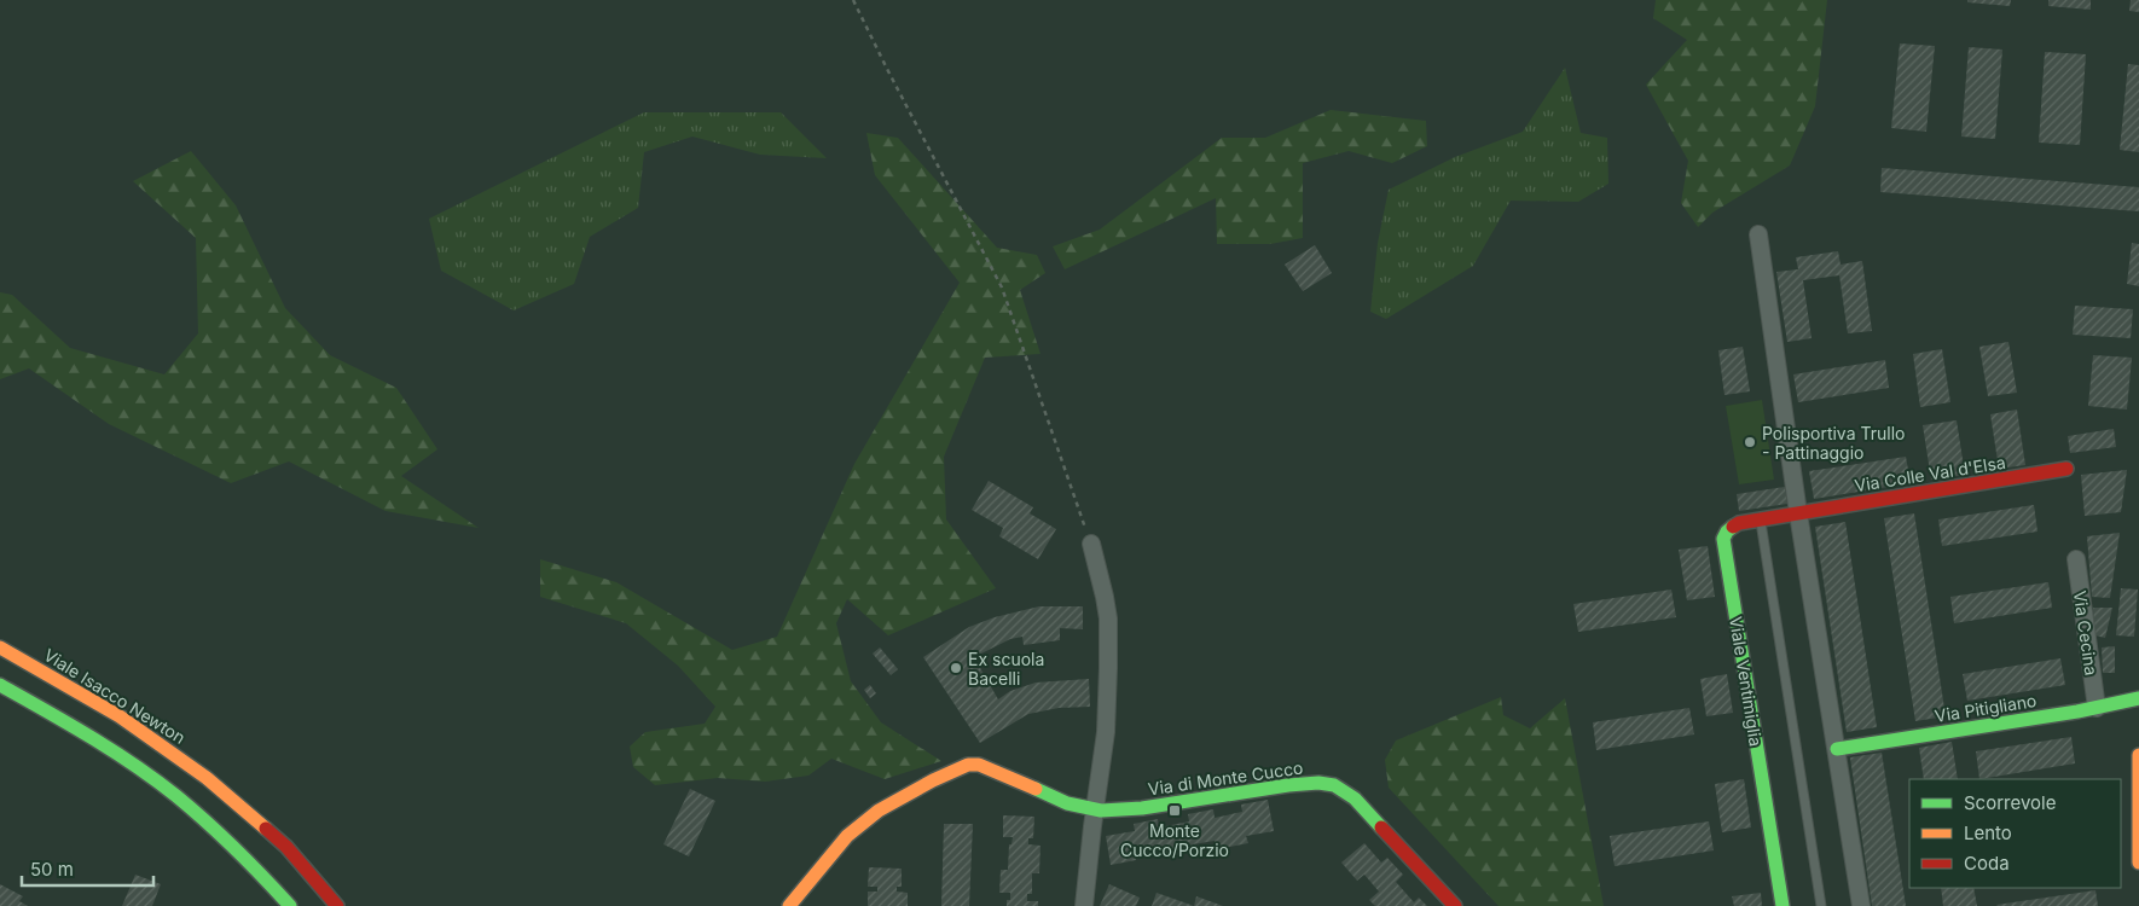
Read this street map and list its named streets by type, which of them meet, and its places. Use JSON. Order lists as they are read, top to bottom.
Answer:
{
  "streets": {
    "main road": [
      "Via Colle Val d'Elsa",
      "Viale Ventimiglia",
      "Viale Isacco Newton",
      "Via Pitigliano",
      "Via di Monte Cucco"
    ],
    "street": ["Via Cecina"]
  },
  "crossings": [
    ["Via Colle Val d'Elsa", "Viale Ventimiglia"],
    ["Via Cecina", "Via Pitigliano"]
  ],
  "places": {
    "other": ["Polisportiva Trullo - Pattinaggio", "Ex scuola Bacelli"],
    "transit": ["Monte Cucco/Porzio"]
  },
  "legend": ["Scorrevole", "Lento", "Coda"],
  "scale_bar": "50 m"
}
